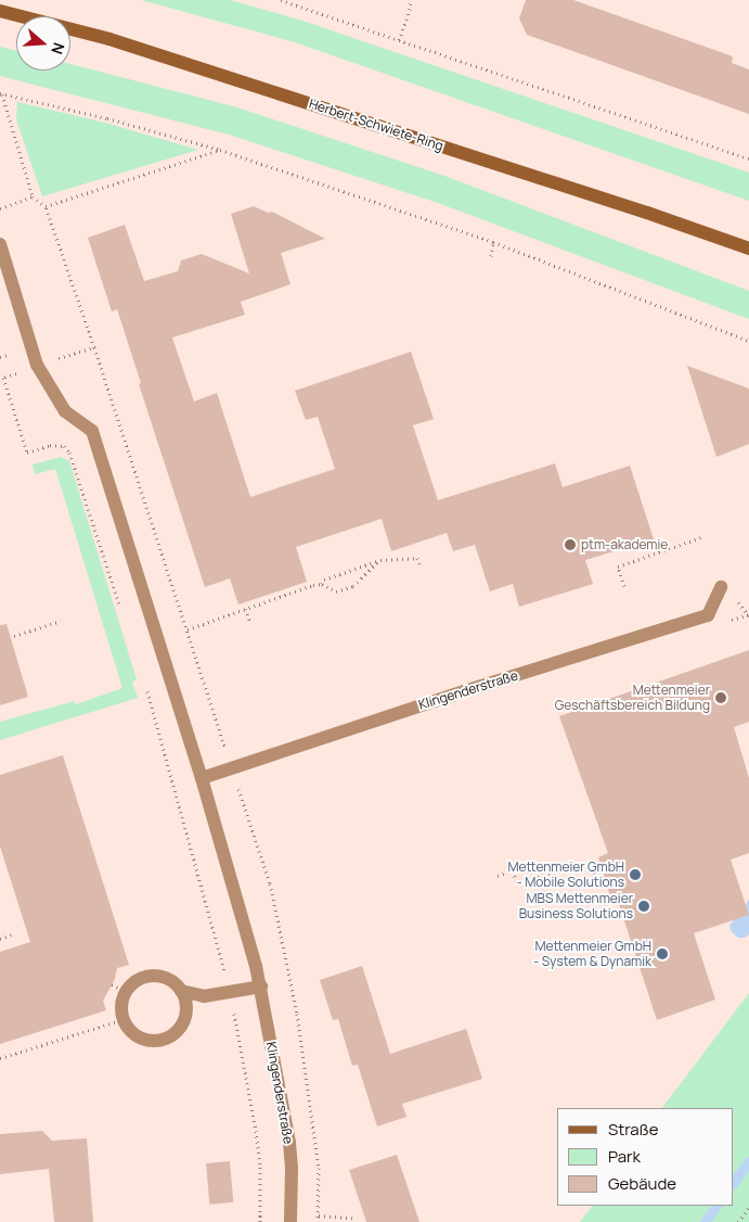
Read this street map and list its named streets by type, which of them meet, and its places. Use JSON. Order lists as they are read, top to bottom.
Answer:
{
  "streets": {
    "main road": ["Herbert-Schwiete-Ring"],
    "street": ["Klingenderstraße"]
  },
  "places": [
    "ptm-akademie",
    "Mettenmeier Geschäftsbereich Bildung",
    "Mettenmeier GmbH - Mobile Solutions",
    "MBS Mettenmeier Business Solutions",
    "Mettenmeier GmbH - System & Dynamik"
  ],
  "legend": ["Straße", "Park", "Gebäude"],
  "north": "right"
}
